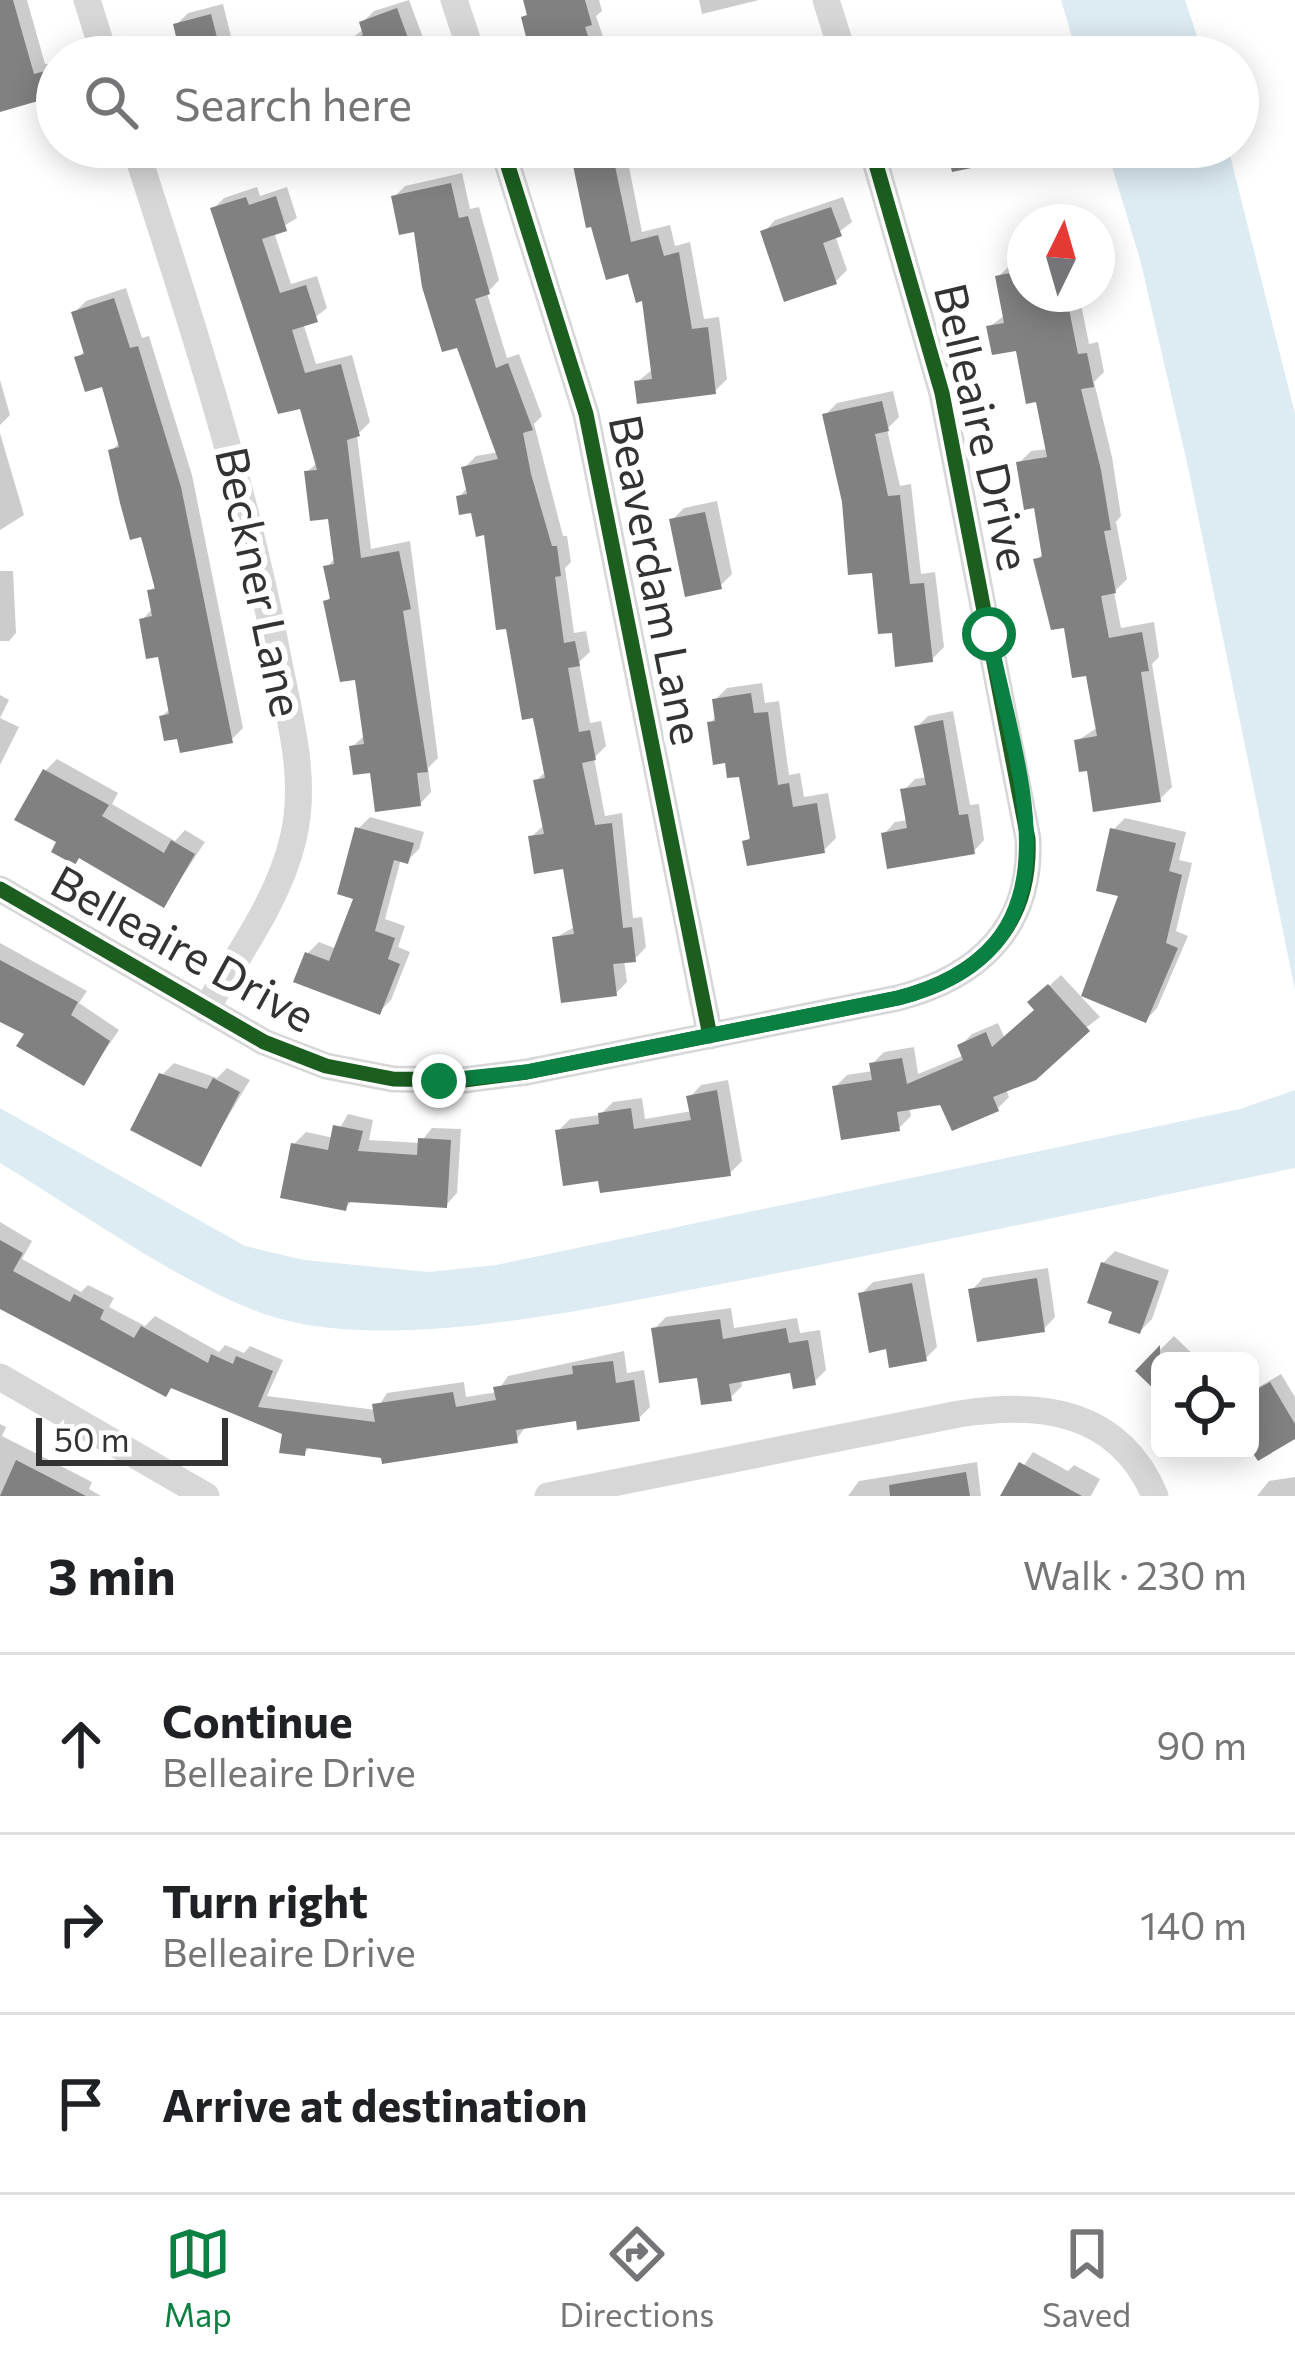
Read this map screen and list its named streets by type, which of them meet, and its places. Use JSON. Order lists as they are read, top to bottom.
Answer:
{
  "streets": {
    "street": ["Belleaire Drive", "Beaverdam Lane", "Beckner Lane"]
  },
  "crossings": [
    ["Belleaire Drive", "Beaverdam Lane"],
    ["Belleaire Drive", "Beckner Lane"]
  ],
  "scale_bar": "50 m",
  "north": "top",
  "page": {
    "search": "Search here",
    "scale": "50 m",
    "heading": ["3 min", "Walk · 230 m"],
    "list": [
      ["Continue", "Belleaire Drive", "90 m"],
      ["Turn right", "Belleaire Drive", "140 m"],
      "Arrive at destination"
    ],
    "nav": ["Map", "Directions", "Saved"]
  }
}
